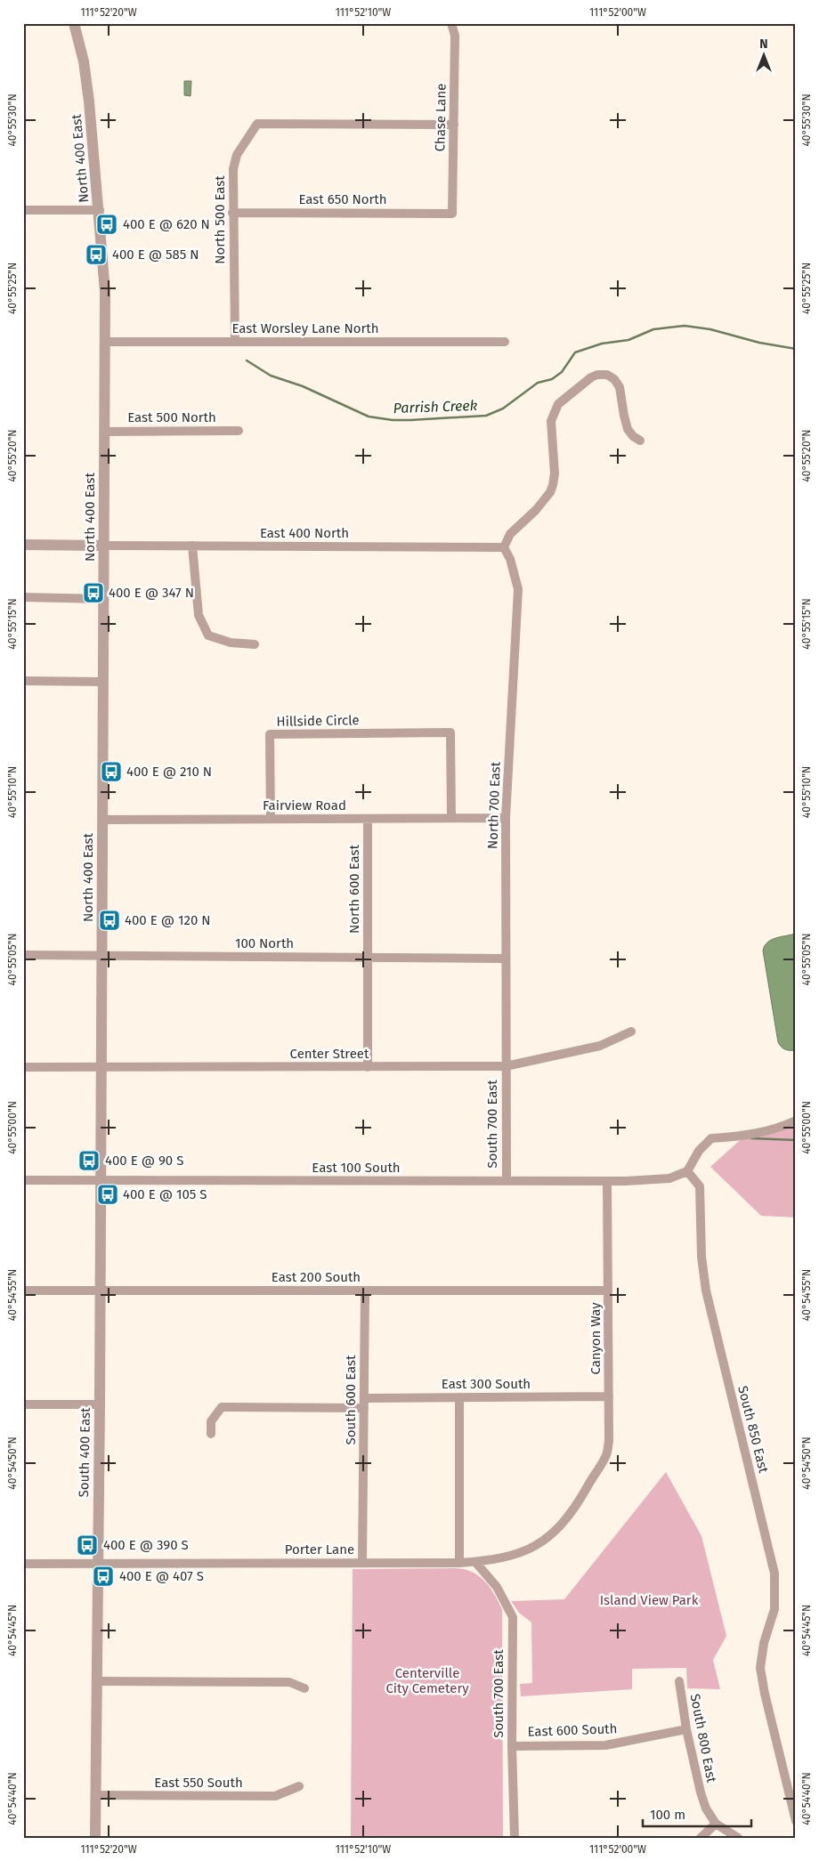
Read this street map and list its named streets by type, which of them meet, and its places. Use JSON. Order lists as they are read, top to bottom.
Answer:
{
  "streets": {
    "street": [
      "Chase Lane",
      "North 400 East",
      "East 650 North",
      "North 500 East",
      "East Worsley Lane North",
      "East 500 North",
      "East 400 North",
      "Hillside Circle",
      "Fairview Road",
      "North 700 East",
      "North 600 East",
      "100 North",
      "Center Street",
      "South 700 East",
      "East 100 South",
      "East 200 South",
      "Canyon Way",
      "East 300 South",
      "South 600 East",
      "South 850 East",
      "South 400 East",
      "Porter Lane",
      "East 600 South",
      "South 800 East",
      "East 550 South"
    ]
  },
  "crossings": [
    ["Chase Lane", "East 650 North"],
    ["Chase Lane", "North 500 East"],
    ["North 400 East", "East Worsley Lane North"],
    ["North 400 East", "East 500 North"],
    ["North 400 East", "East 400 North"],
    ["North 400 East", "Fairview Road"],
    ["North 400 East", "100 North"],
    ["North 400 East", "Center Street"],
    ["North 400 East", "South 400 East"],
    ["East 650 North", "North 500 East"],
    ["North 500 East", "East Worsley Lane North"],
    ["East 400 North", "North 700 East"],
    ["Hillside Circle", "Fairview Road"],
    ["Fairview Road", "North 700 East"],
    ["Fairview Road", "North 600 East"],
    ["North 700 East", "100 North"],
    ["North 700 East", "Center Street"],
    ["North 700 East", "South 700 East"],
    ["North 600 East", "100 North"],
    ["North 600 East", "Center Street"],
    ["Center Street", "South 700 East"],
    ["Center Street", "South 400 East"],
    ["South 700 East", "East 100 South"],
    ["South 700 East", "Porter Lane"],
    ["South 700 East", "East 600 South"],
    ["East 100 South", "Canyon Way"],
    ["East 100 South", "South 850 East"],
    ["East 100 South", "South 400 East"],
    ["East 200 South", "Canyon Way"],
    ["East 200 South", "South 600 East"],
    ["East 200 South", "South 400 East"],
    ["Canyon Way", "East 300 South"],
    ["Canyon Way", "Porter Lane"],
    ["East 300 South", "South 600 East"],
    ["South 600 East", "Porter Lane"],
    ["South 400 East", "Porter Lane"],
    ["South 400 East", "East 550 South"],
    ["East 600 South", "South 800 East"]
  ],
  "water": ["Parrish Creek"],
  "parks": ["Island View Park", "Centerville City Cemetery"],
  "places": {
    "bus stop": [
      "400 E @ 620 N",
      "400 E @ 585 N",
      "400 E @ 347 N",
      "400 E @ 210 N",
      "400 E @ 120 N",
      "400 E @ 90 S",
      "400 E @ 105 S",
      "400 E @ 390 S",
      "400 E @ 407 S"
    ]
  },
  "scale_bar": "100 m",
  "north": "top",
  "coordinates": [
    "111°52'20\"W",
    "111°52'10\"W",
    "111°52'00\"W",
    "40°55'30\"N",
    "40°55'25\"N",
    "40°55'20\"N",
    "40°55'15\"N",
    "40°55'10\"N",
    "40°55'05\"N",
    "40°55'00\"N",
    "40°54'55\"N",
    "40°54'50\"N",
    "40°54'45\"N",
    "40°54'40\"N"
  ]
}
